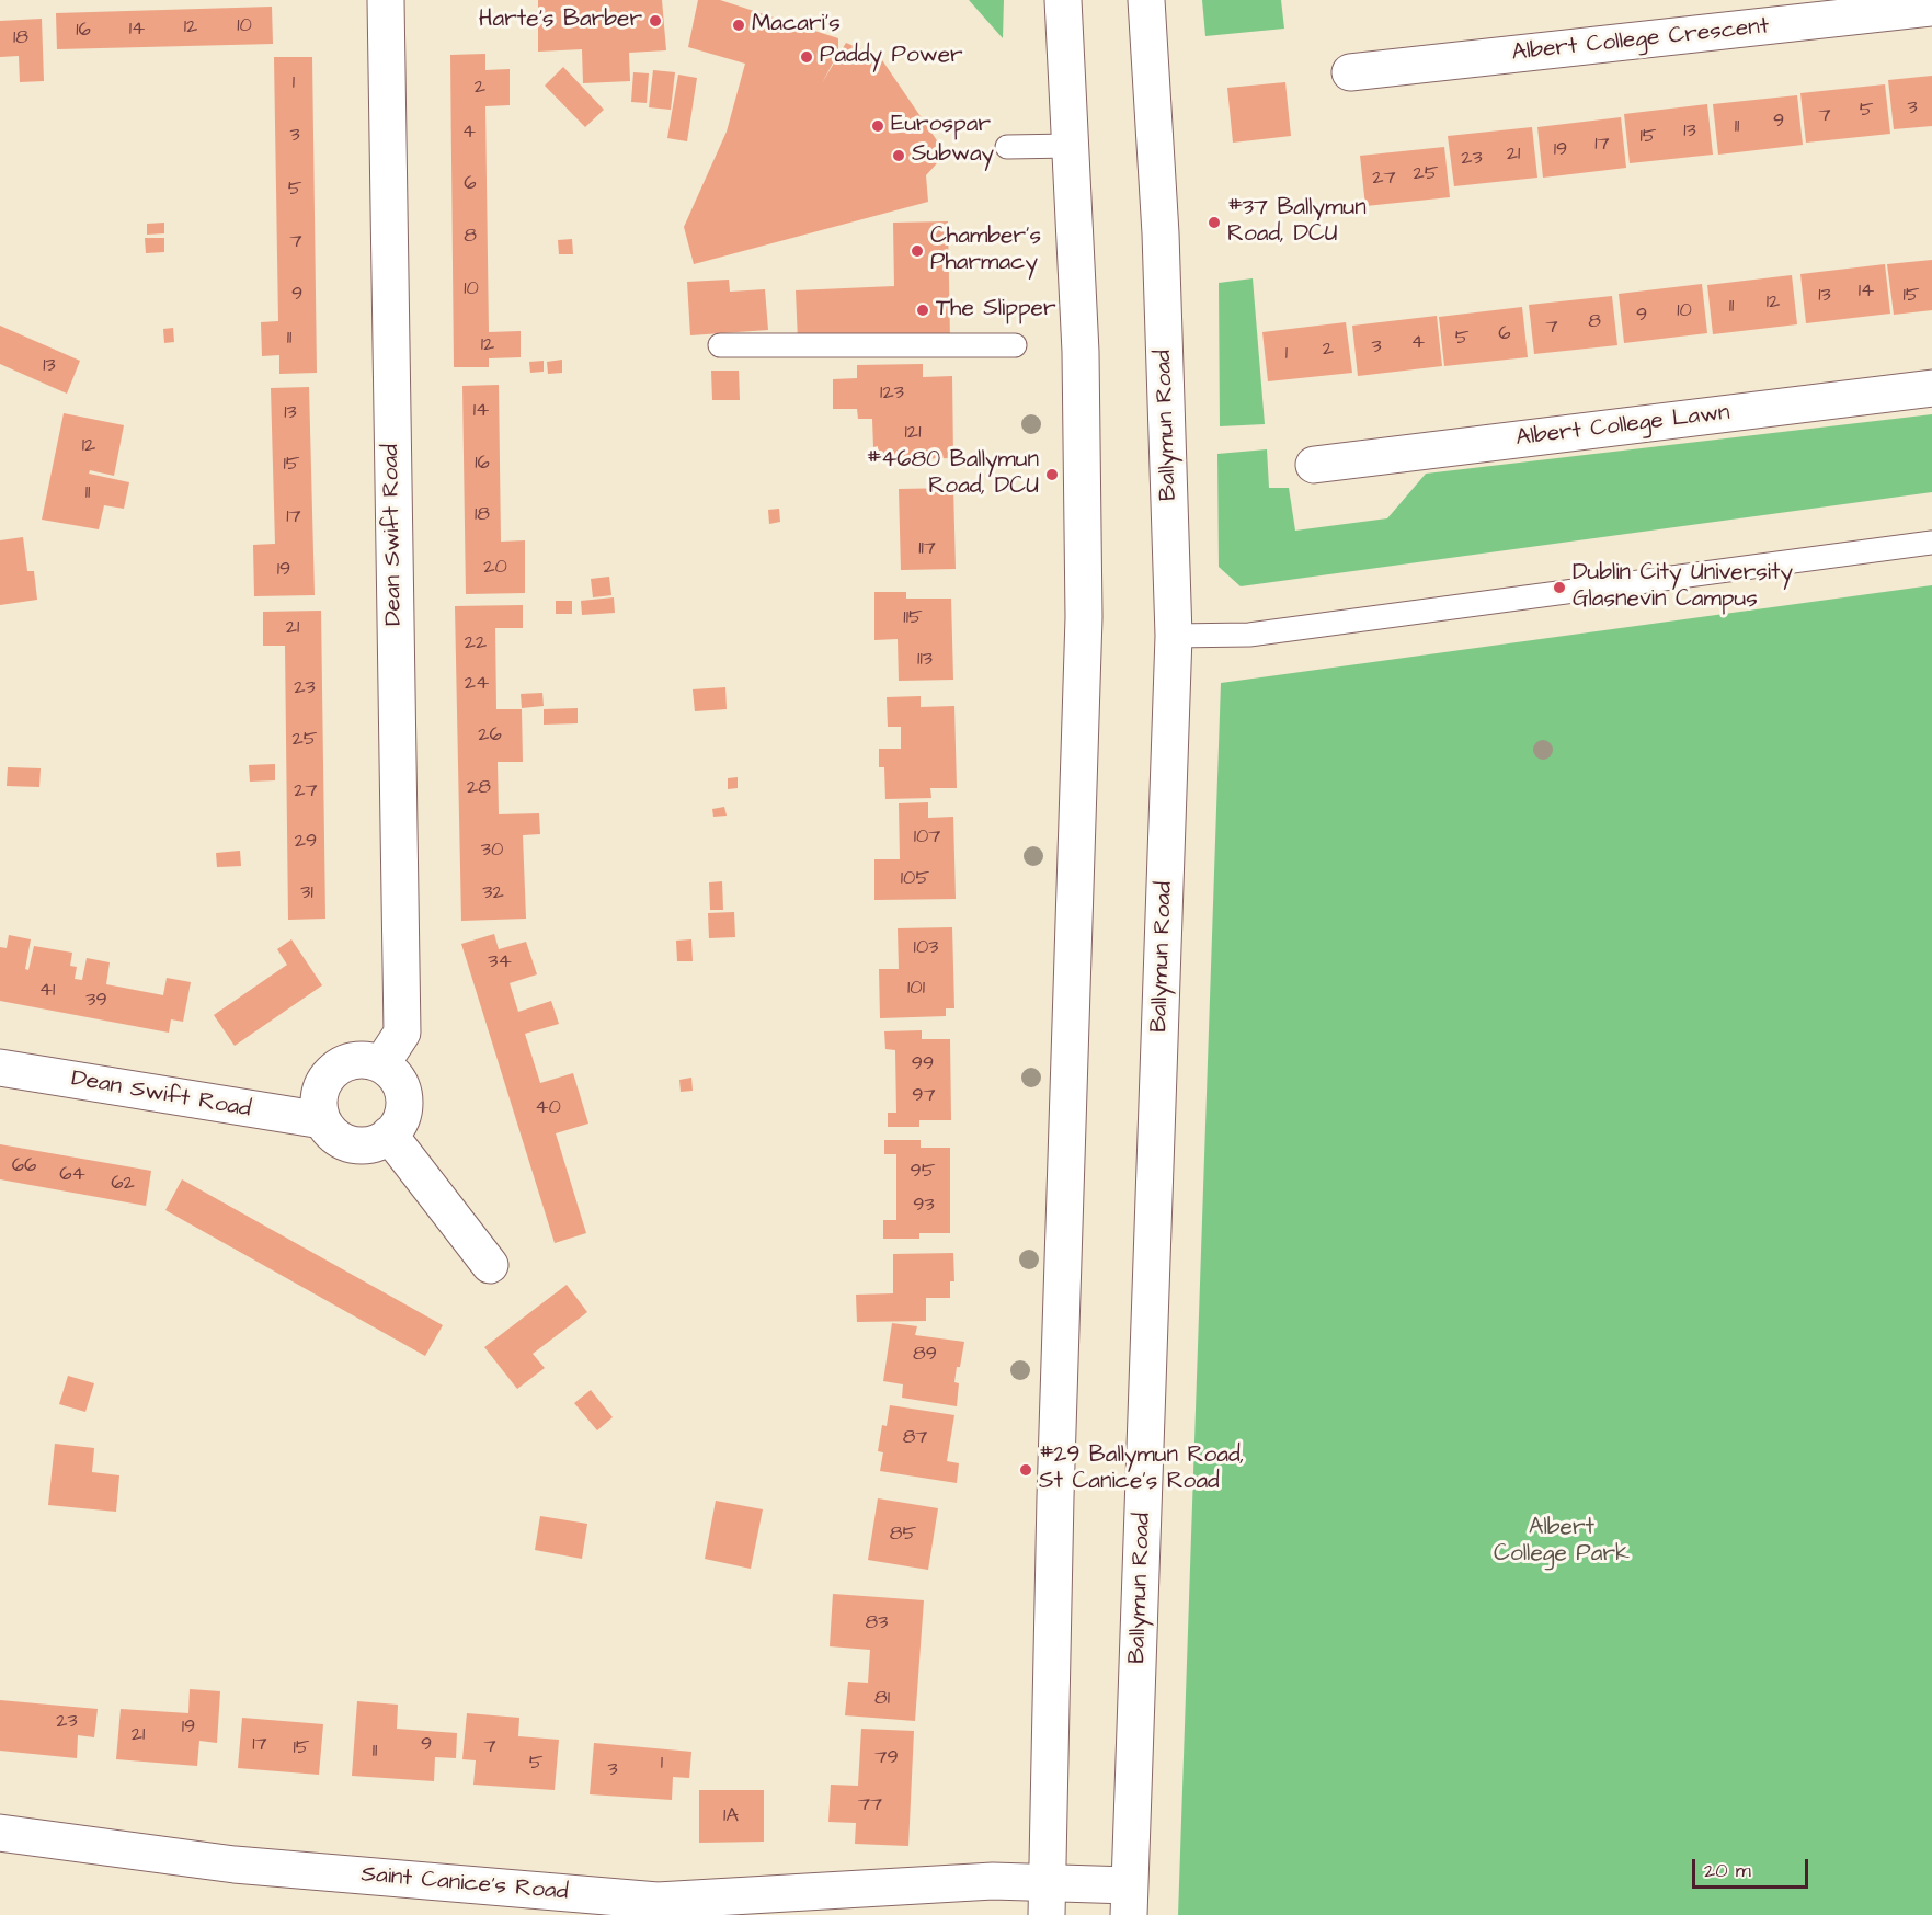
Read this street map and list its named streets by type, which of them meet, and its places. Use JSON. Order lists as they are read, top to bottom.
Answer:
{
  "streets": {
    "street": [
      "Albert College Crescent",
      "Ballymun Road",
      "Albert College Lawn",
      "Dean Swift Road",
      "Saint Canice's Road"
    ]
  },
  "crossings": [
    ["Ballymun Road", "Saint Canice's Road"]
  ],
  "parks": ["Albert College Park"],
  "places": [
    "Harte's Barber",
    "Macari's",
    "Paddy Power",
    "Eurospar",
    "Subway",
    "#37 Ballymun Road, DCU",
    "Chamber's Pharmacy",
    "The Slipper",
    "#4680 Ballymun Road, DCU",
    "Dublin City University Glasnevin Campus",
    "#29 Ballymun Road, St Canice's Road"
  ],
  "house_numbers": [
    "10",
    "12",
    "14",
    "16",
    "18",
    "1",
    "2",
    "3",
    "5",
    "7",
    "9",
    "11",
    "13",
    "4",
    "3",
    "15",
    "17",
    "19",
    "21",
    "23",
    "25",
    "27",
    "6",
    "5",
    "8",
    "7",
    "10",
    "14",
    "9",
    "13",
    "15",
    "12",
    "11",
    "10",
    "9",
    "8",
    "7",
    "6",
    "11",
    "5",
    "4",
    "12",
    "3",
    "2",
    "1",
    "13",
    "123",
    "14",
    "13",
    "121",
    "12",
    "16",
    "15",
    "11",
    "18",
    "17",
    "117",
    "20",
    "19",
    "115",
    "21",
    "22",
    "113",
    "24",
    "23",
    "26",
    "25",
    "28",
    "27",
    "107",
    "29",
    "30",
    "105",
    "31",
    "32",
    "103",
    "34",
    "101",
    "41",
    "39",
    "99",
    "97",
    "40",
    "66",
    "95",
    "64",
    "62",
    "93",
    "89",
    "87",
    "85",
    "83",
    "81",
    "23",
    "19",
    "21",
    "17",
    "9",
    "7",
    "15",
    "11",
    "79",
    "5",
    "1",
    "3",
    "77",
    "1A"
  ],
  "scale_bar": "20 m"
}
